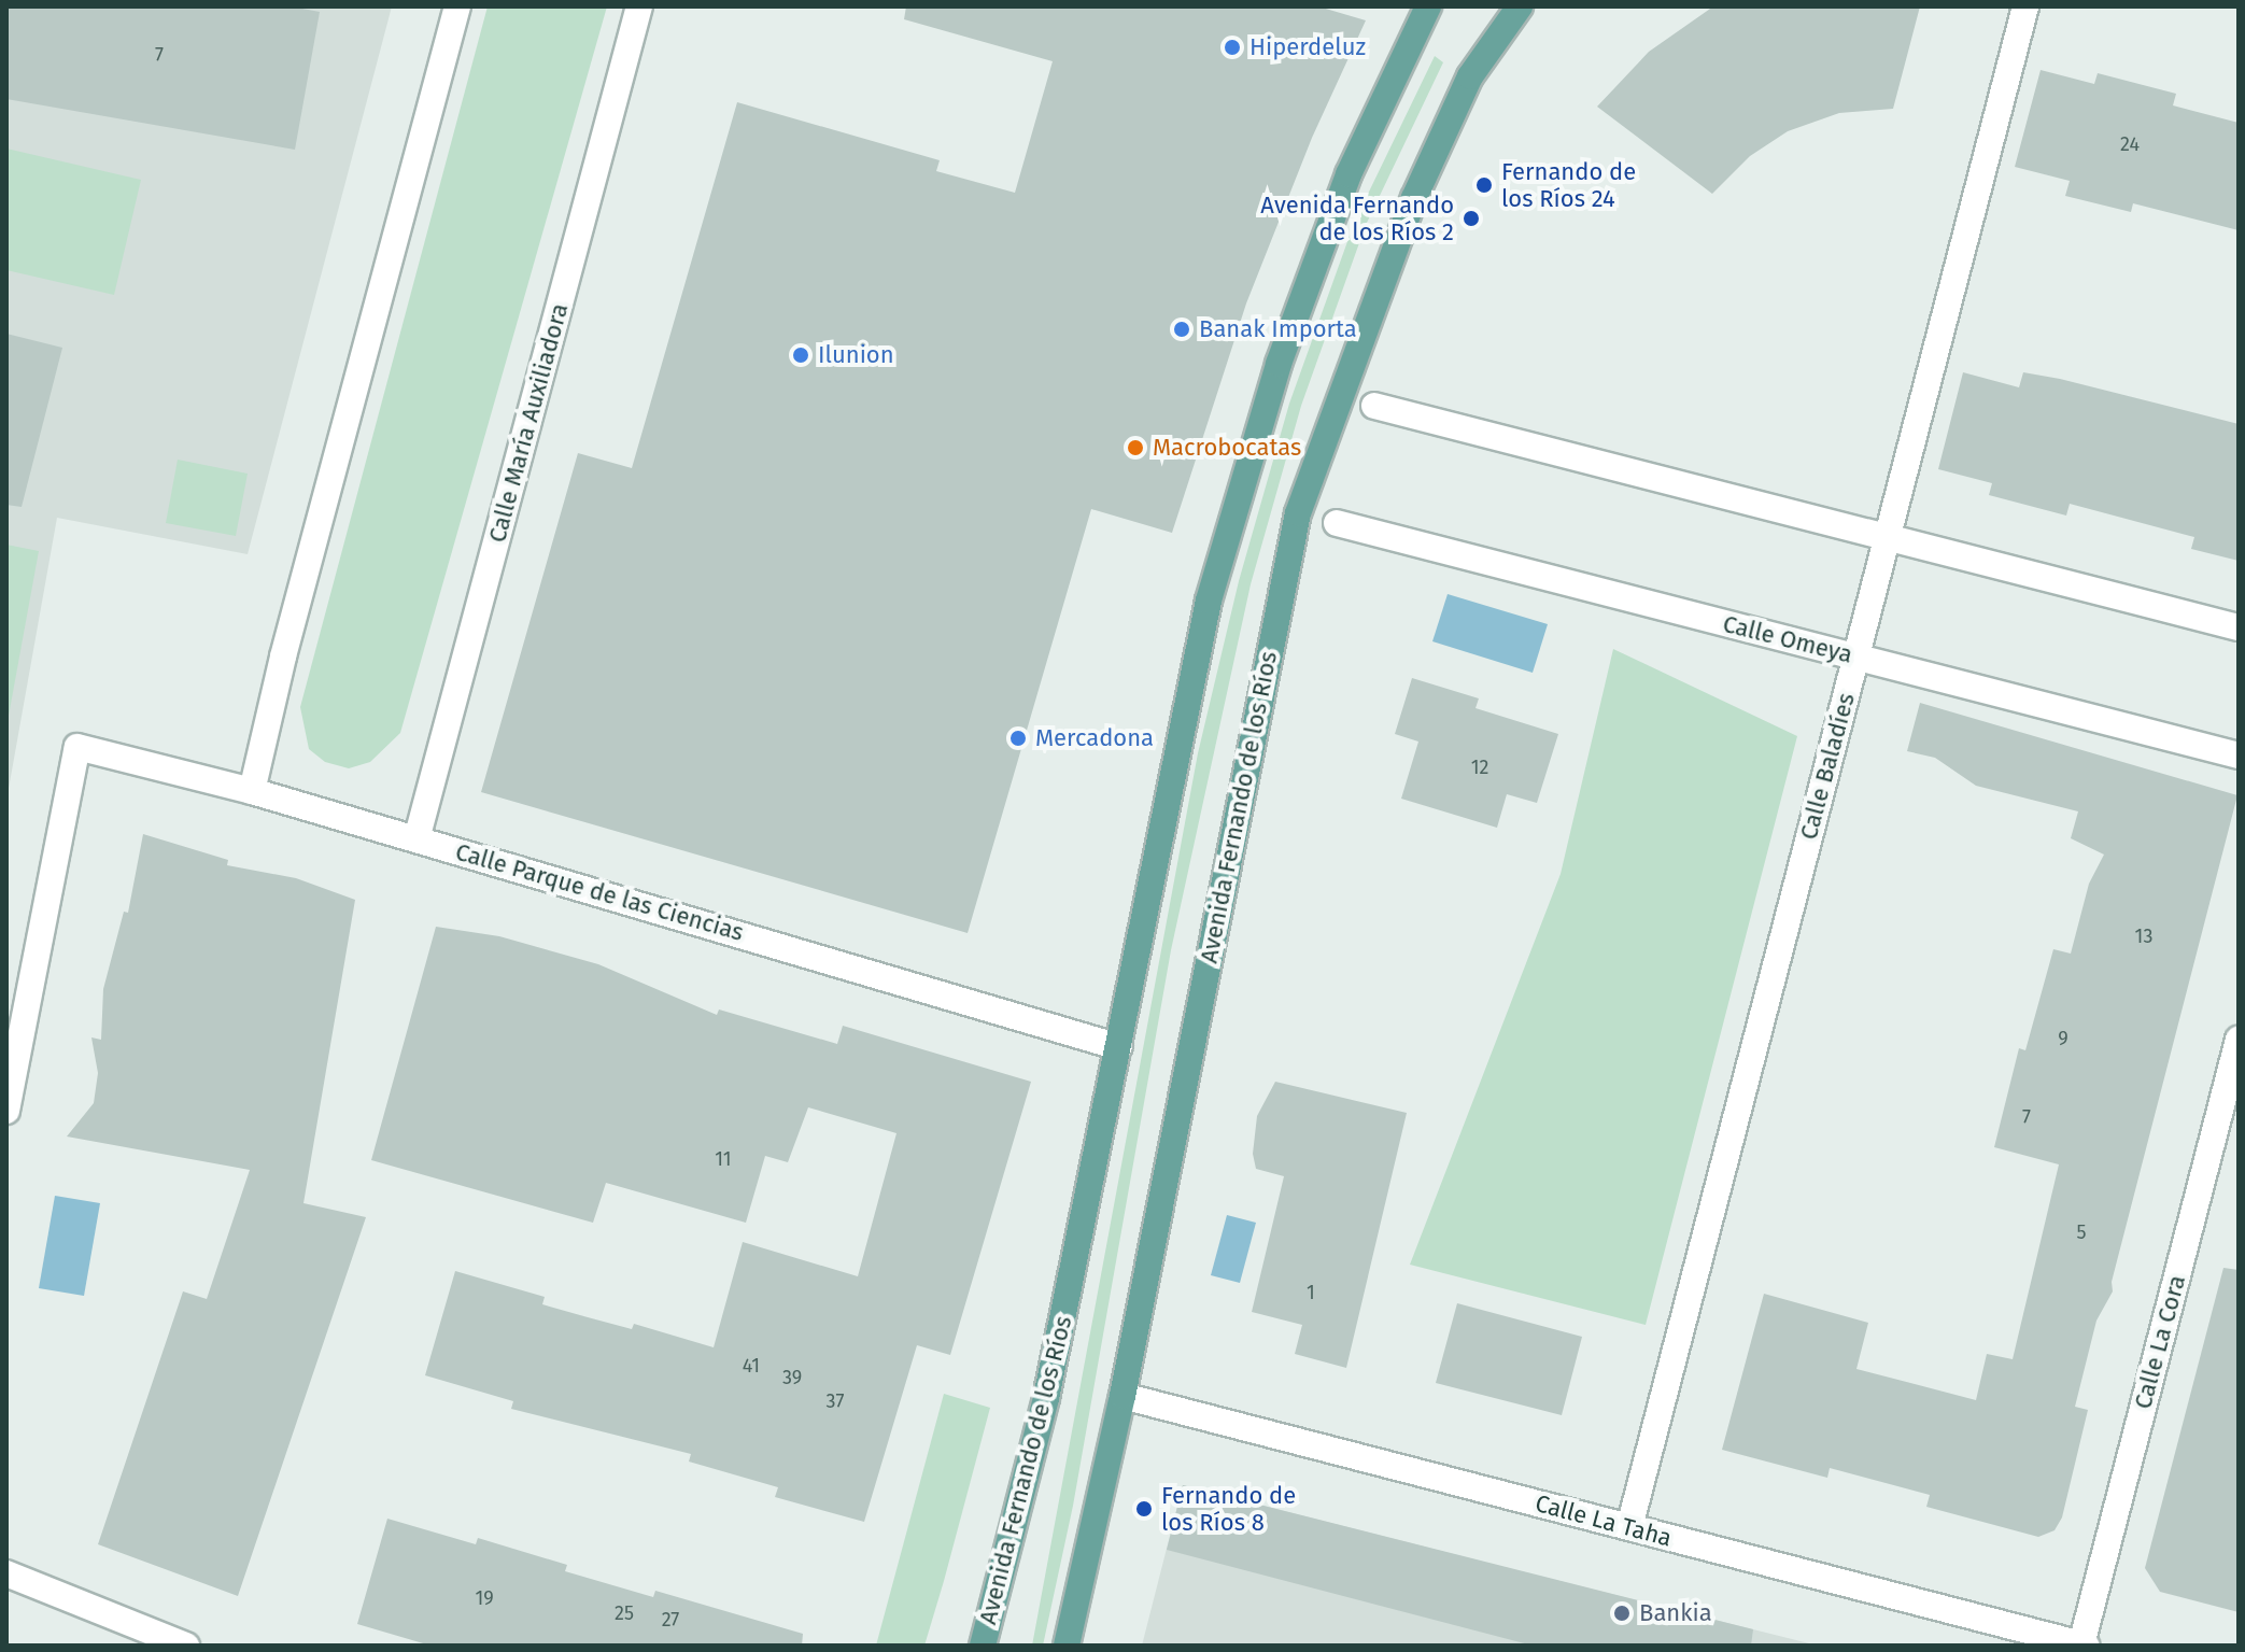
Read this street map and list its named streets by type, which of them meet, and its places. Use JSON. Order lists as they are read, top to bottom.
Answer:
{
  "streets": {
    "main road": ["Avenida Fernando de los Ríos"],
    "street": [
      "Calle María Auxiliadora",
      "Calle Omeya",
      "Calle Baladíes",
      "Calle Parque de las Ciencias",
      "Calle La Cora",
      "Calle La Taha"
    ]
  },
  "crossings": [
    ["Calle María Auxiliadora", "Calle Parque de las Ciencias"],
    ["Calle Omeya", "Calle Baladíes"],
    ["Calle Baladíes", "Calle La Taha"],
    ["Avenida Fernando de los Ríos", "Calle Parque de las Ciencias"],
    ["Avenida Fernando de los Ríos", "Calle La Taha"],
    ["Calle La Cora", "Calle La Taha"]
  ],
  "places": [
    "Hiperdeluz",
    "Fernando de los Ríos 24",
    "Avenida Fernando de los Ríos 2",
    "Banak Importa",
    "Ilunion",
    "Macrobocatas",
    "Mercadona",
    "Fernando de los Ríos 8",
    "Bankia"
  ],
  "house_numbers": [
    "7",
    "24",
    "12",
    "13",
    "9",
    "7",
    "11",
    "5",
    "1",
    "41",
    "39",
    "37",
    "19",
    "25",
    "27"
  ]
}
